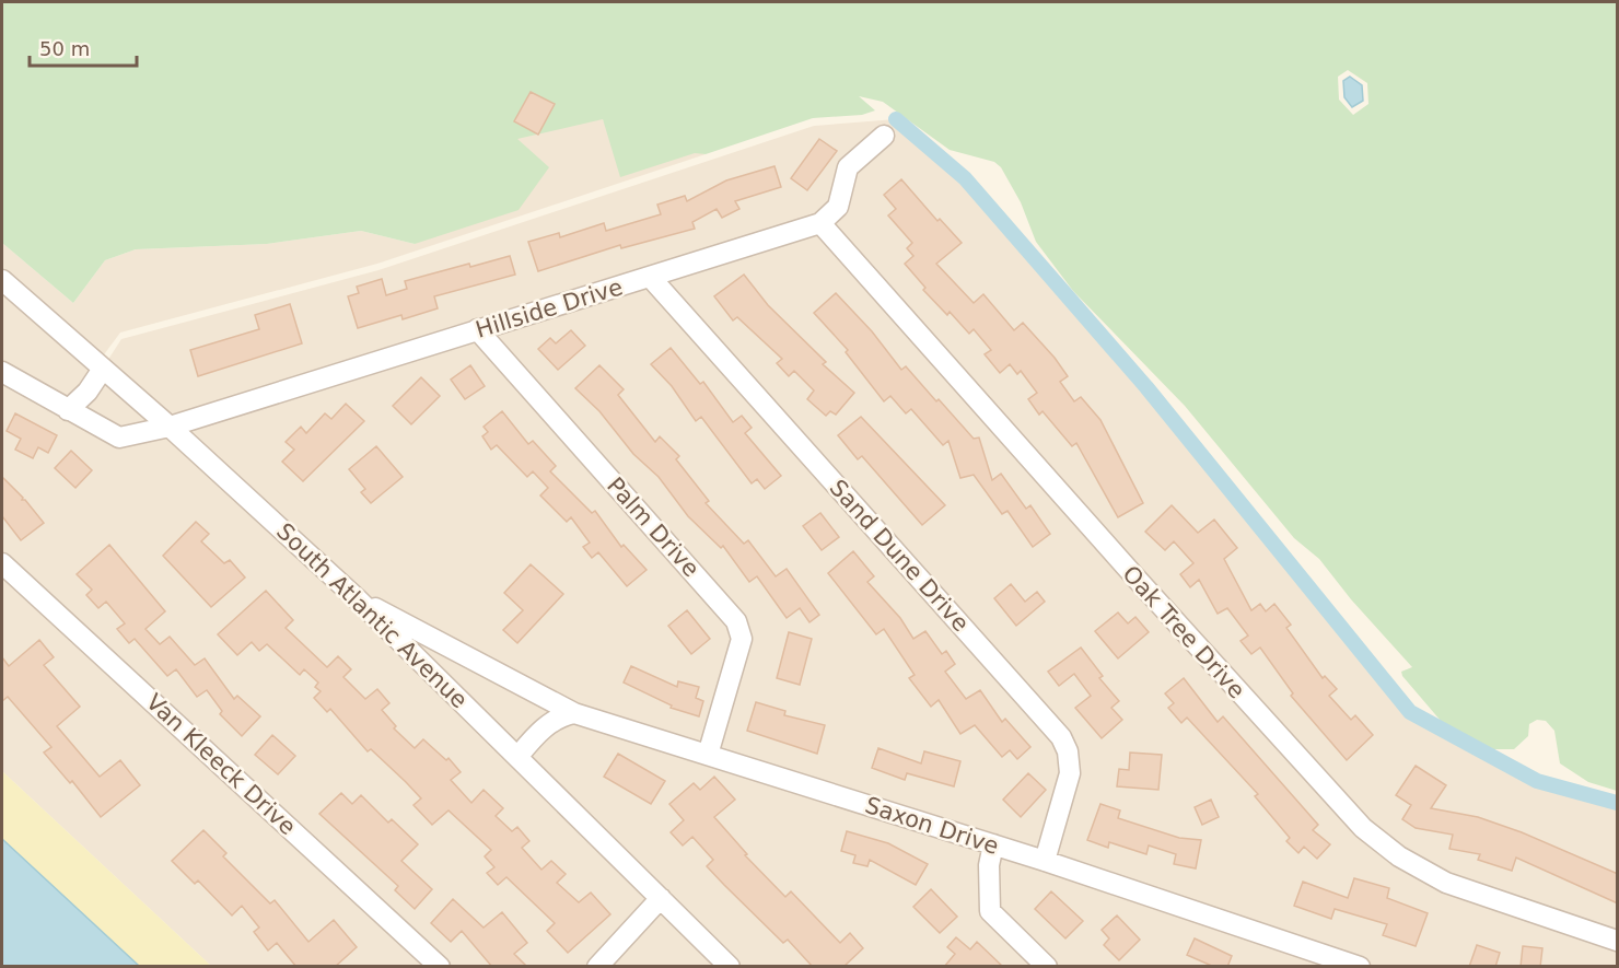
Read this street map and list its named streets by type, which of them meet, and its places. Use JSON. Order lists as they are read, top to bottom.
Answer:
{
  "streets": {
    "street": [
      "Hillside Drive",
      "Palm Drive",
      "Sand Dune Drive",
      "South Atlantic Avenue",
      "Oak Tree Drive",
      "Van Kleeck Drive",
      "Saxon Drive"
    ]
  },
  "crossings": [
    ["Hillside Drive", "Palm Drive"],
    ["Hillside Drive", "Sand Dune Drive"],
    ["Hillside Drive", "South Atlantic Avenue"],
    ["Hillside Drive", "Oak Tree Drive"],
    ["Palm Drive", "Saxon Drive"],
    ["Sand Dune Drive", "Saxon Drive"],
    ["South Atlantic Avenue", "Saxon Drive"]
  ],
  "scale_bar": "50 m"
}
